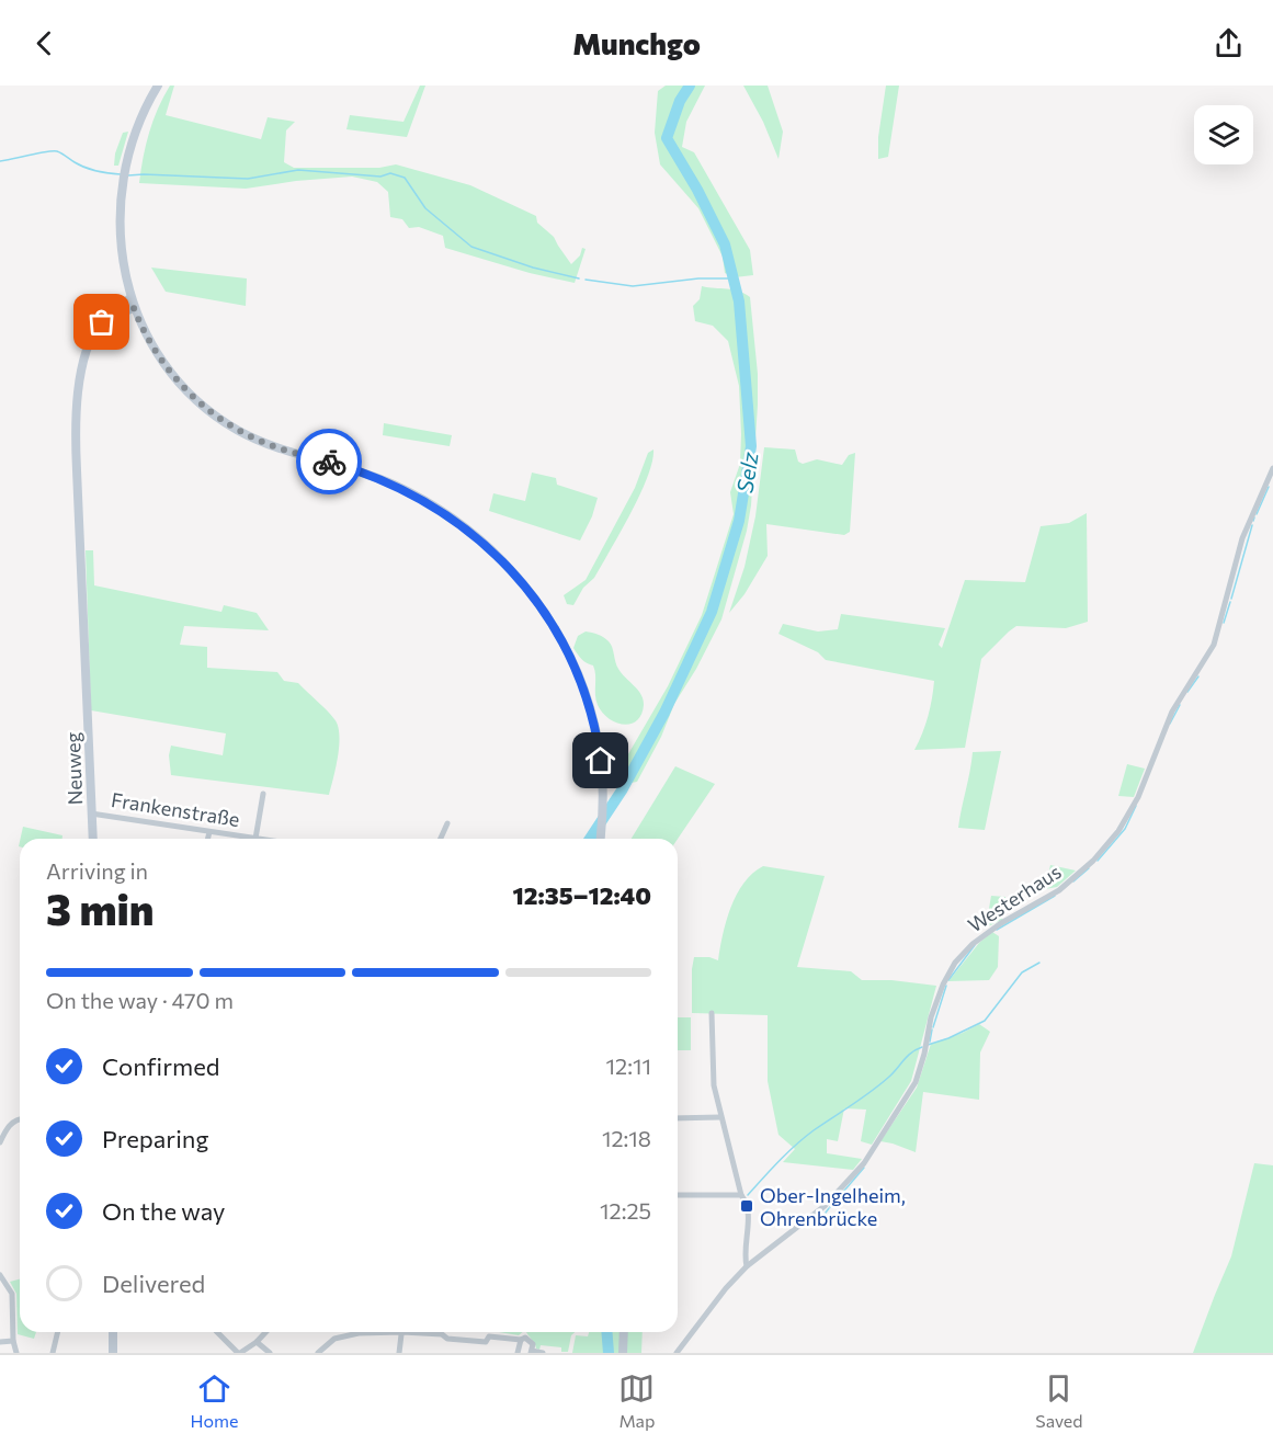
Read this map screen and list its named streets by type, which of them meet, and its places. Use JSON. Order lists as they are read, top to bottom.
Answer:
{
  "streets": {
    "main road": ["Neuweg"],
    "street": ["Frankenstraße", "Westerhaus"]
  },
  "crossings": [
    ["Neuweg", "Frankenstraße"]
  ],
  "water": ["Selz"],
  "places": {
    "transit": ["Ober-Ingelheim, Ohrenbrücke"]
  },
  "page": {
    "header": "Munchgo",
    "heading": ["3 min", "Arriving in", "12:35–12:40"],
    "bar": "On the way · 470 m",
    "list": [
      ["Confirmed", "12:11"],
      ["Preparing", "12:18"],
      ["On the way", "12:25"],
      "Delivered"
    ],
    "tabs": ["Home", "Map", "Saved"]
  }
}
